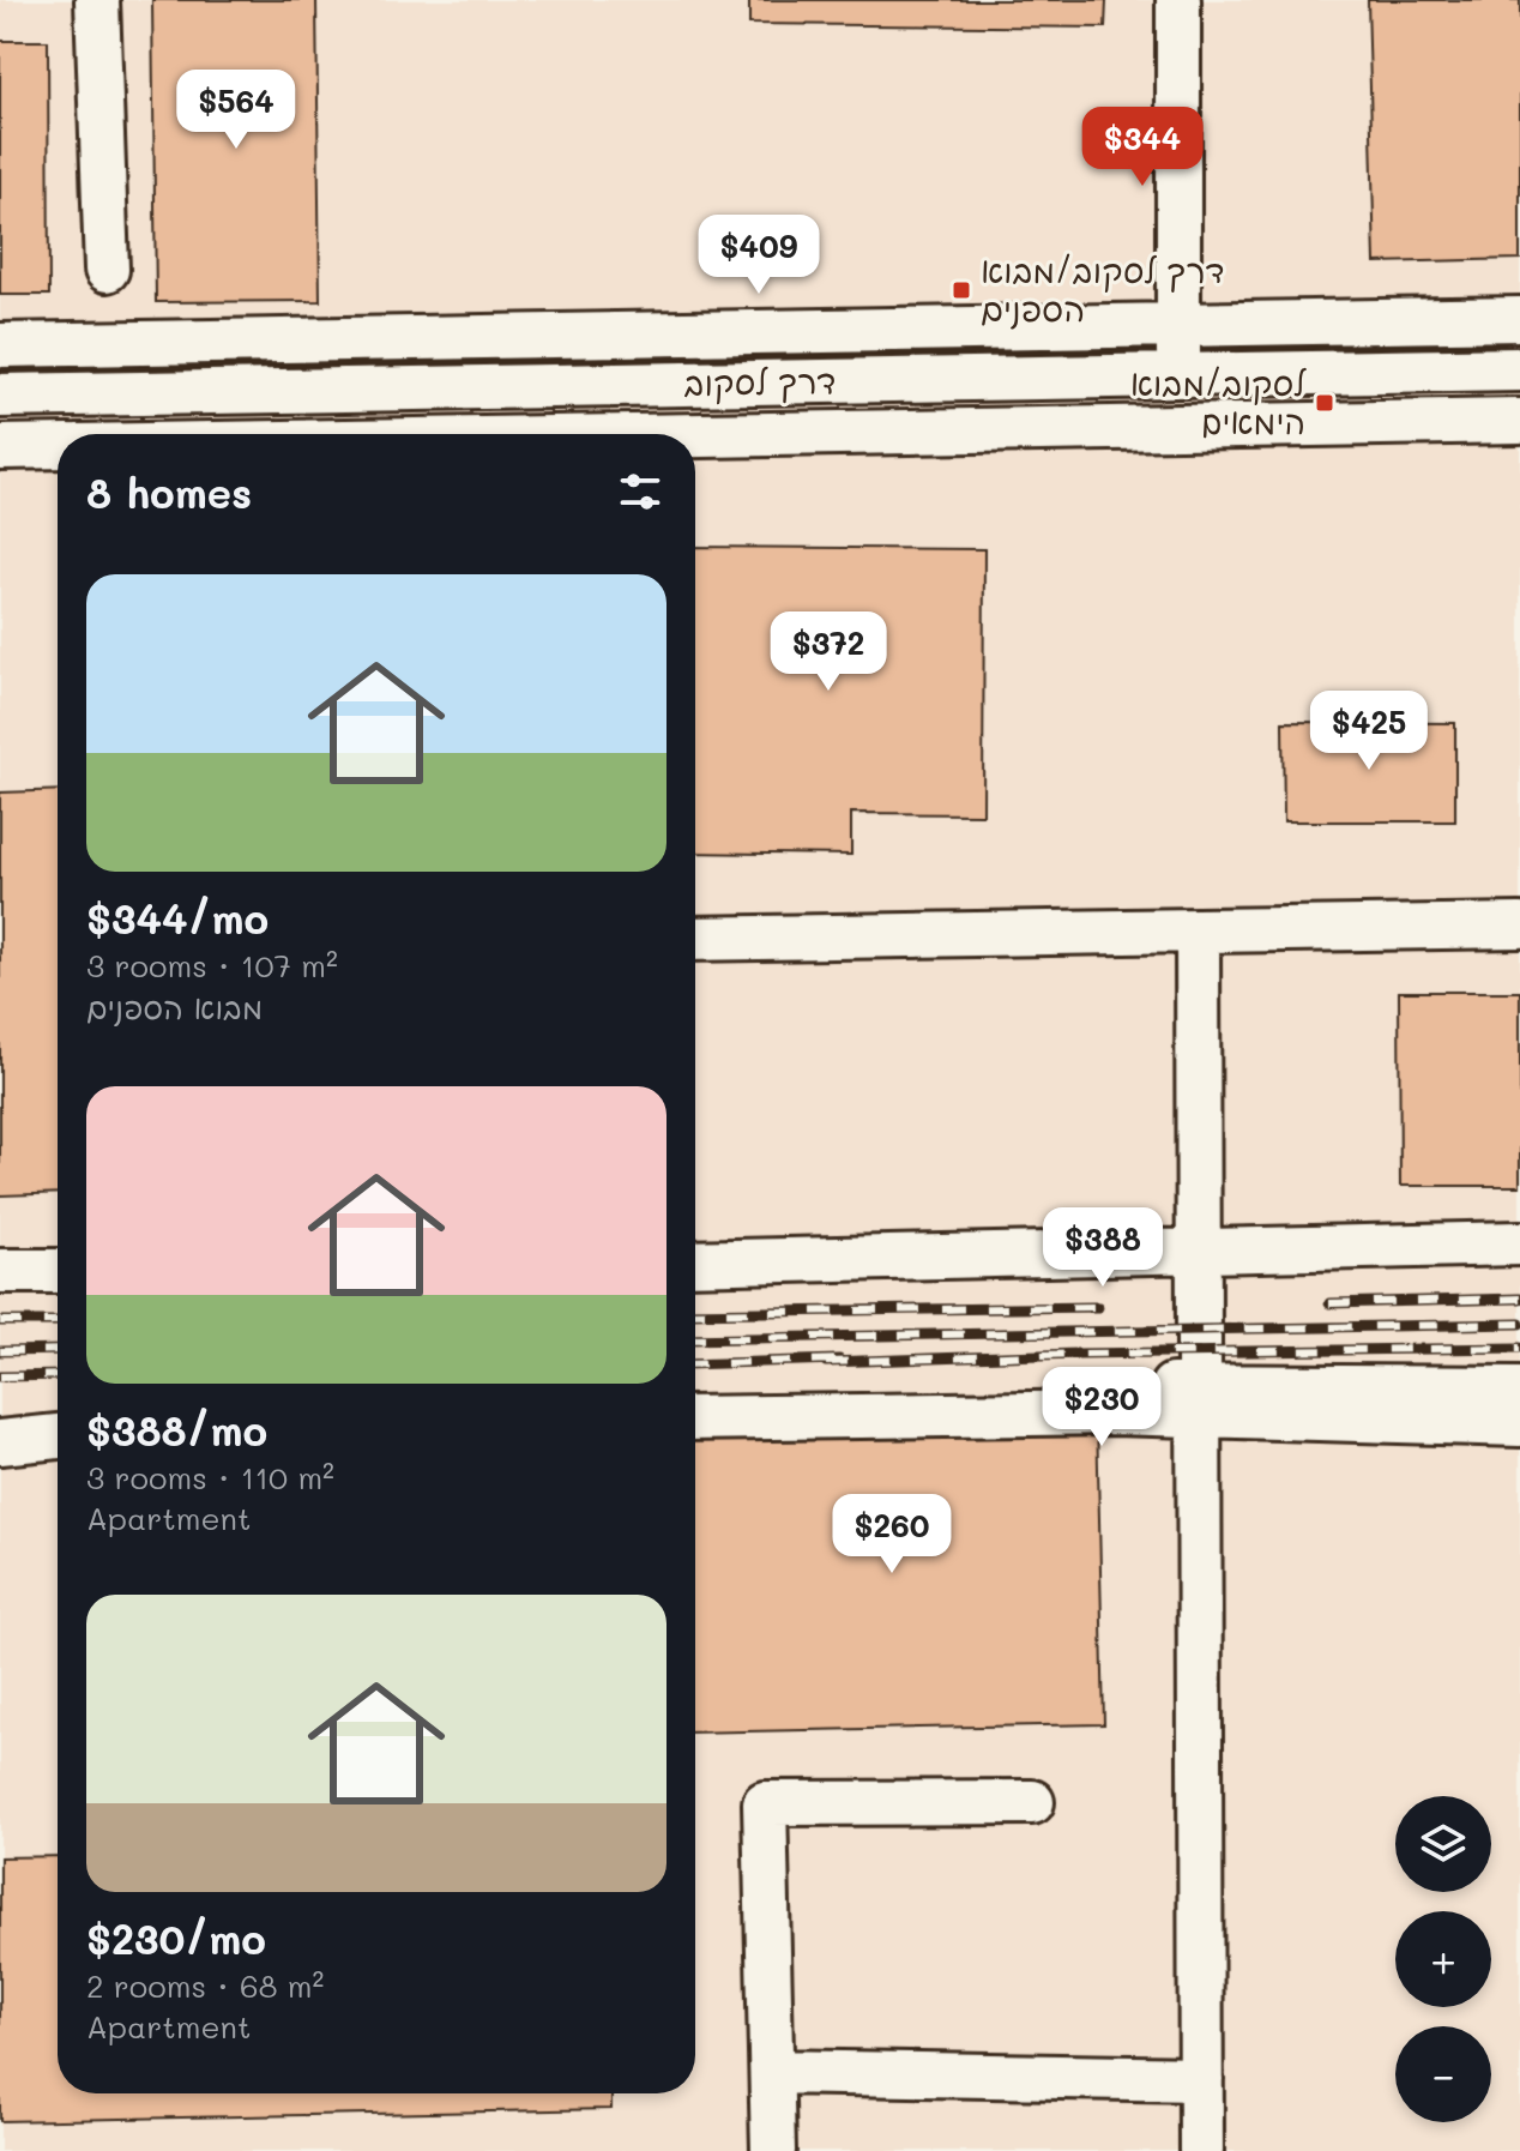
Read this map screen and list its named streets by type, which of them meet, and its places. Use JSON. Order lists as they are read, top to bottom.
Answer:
{
  "streets": {
    "street": ["דרך לסקוב"]
  },
  "places": {
    "transit": ["דרך לסקוב/מבוא הספנים", "לסקוב/מבוא הימאים"]
  },
  "page": {
    "price": [
      "$564",
      "$344",
      "$409",
      "$372",
      "$425",
      "$388",
      "$230",
      "$260"
    ],
    "heading": "8 homes",
    "list": [
      {
        "name": "$344/mo",
        "note": "3 rooms · 107 m² · מבוא הספנים"
      },
      {
        "name": "$388/mo",
        "note": "3 rooms · 110 m² · Apartment"
      },
      {
        "name": "$230/mo",
        "note": "2 rooms · 68 m² · Apartment"
      }
    ],
    "map_buttons": ["+", "−"]
  }
}
